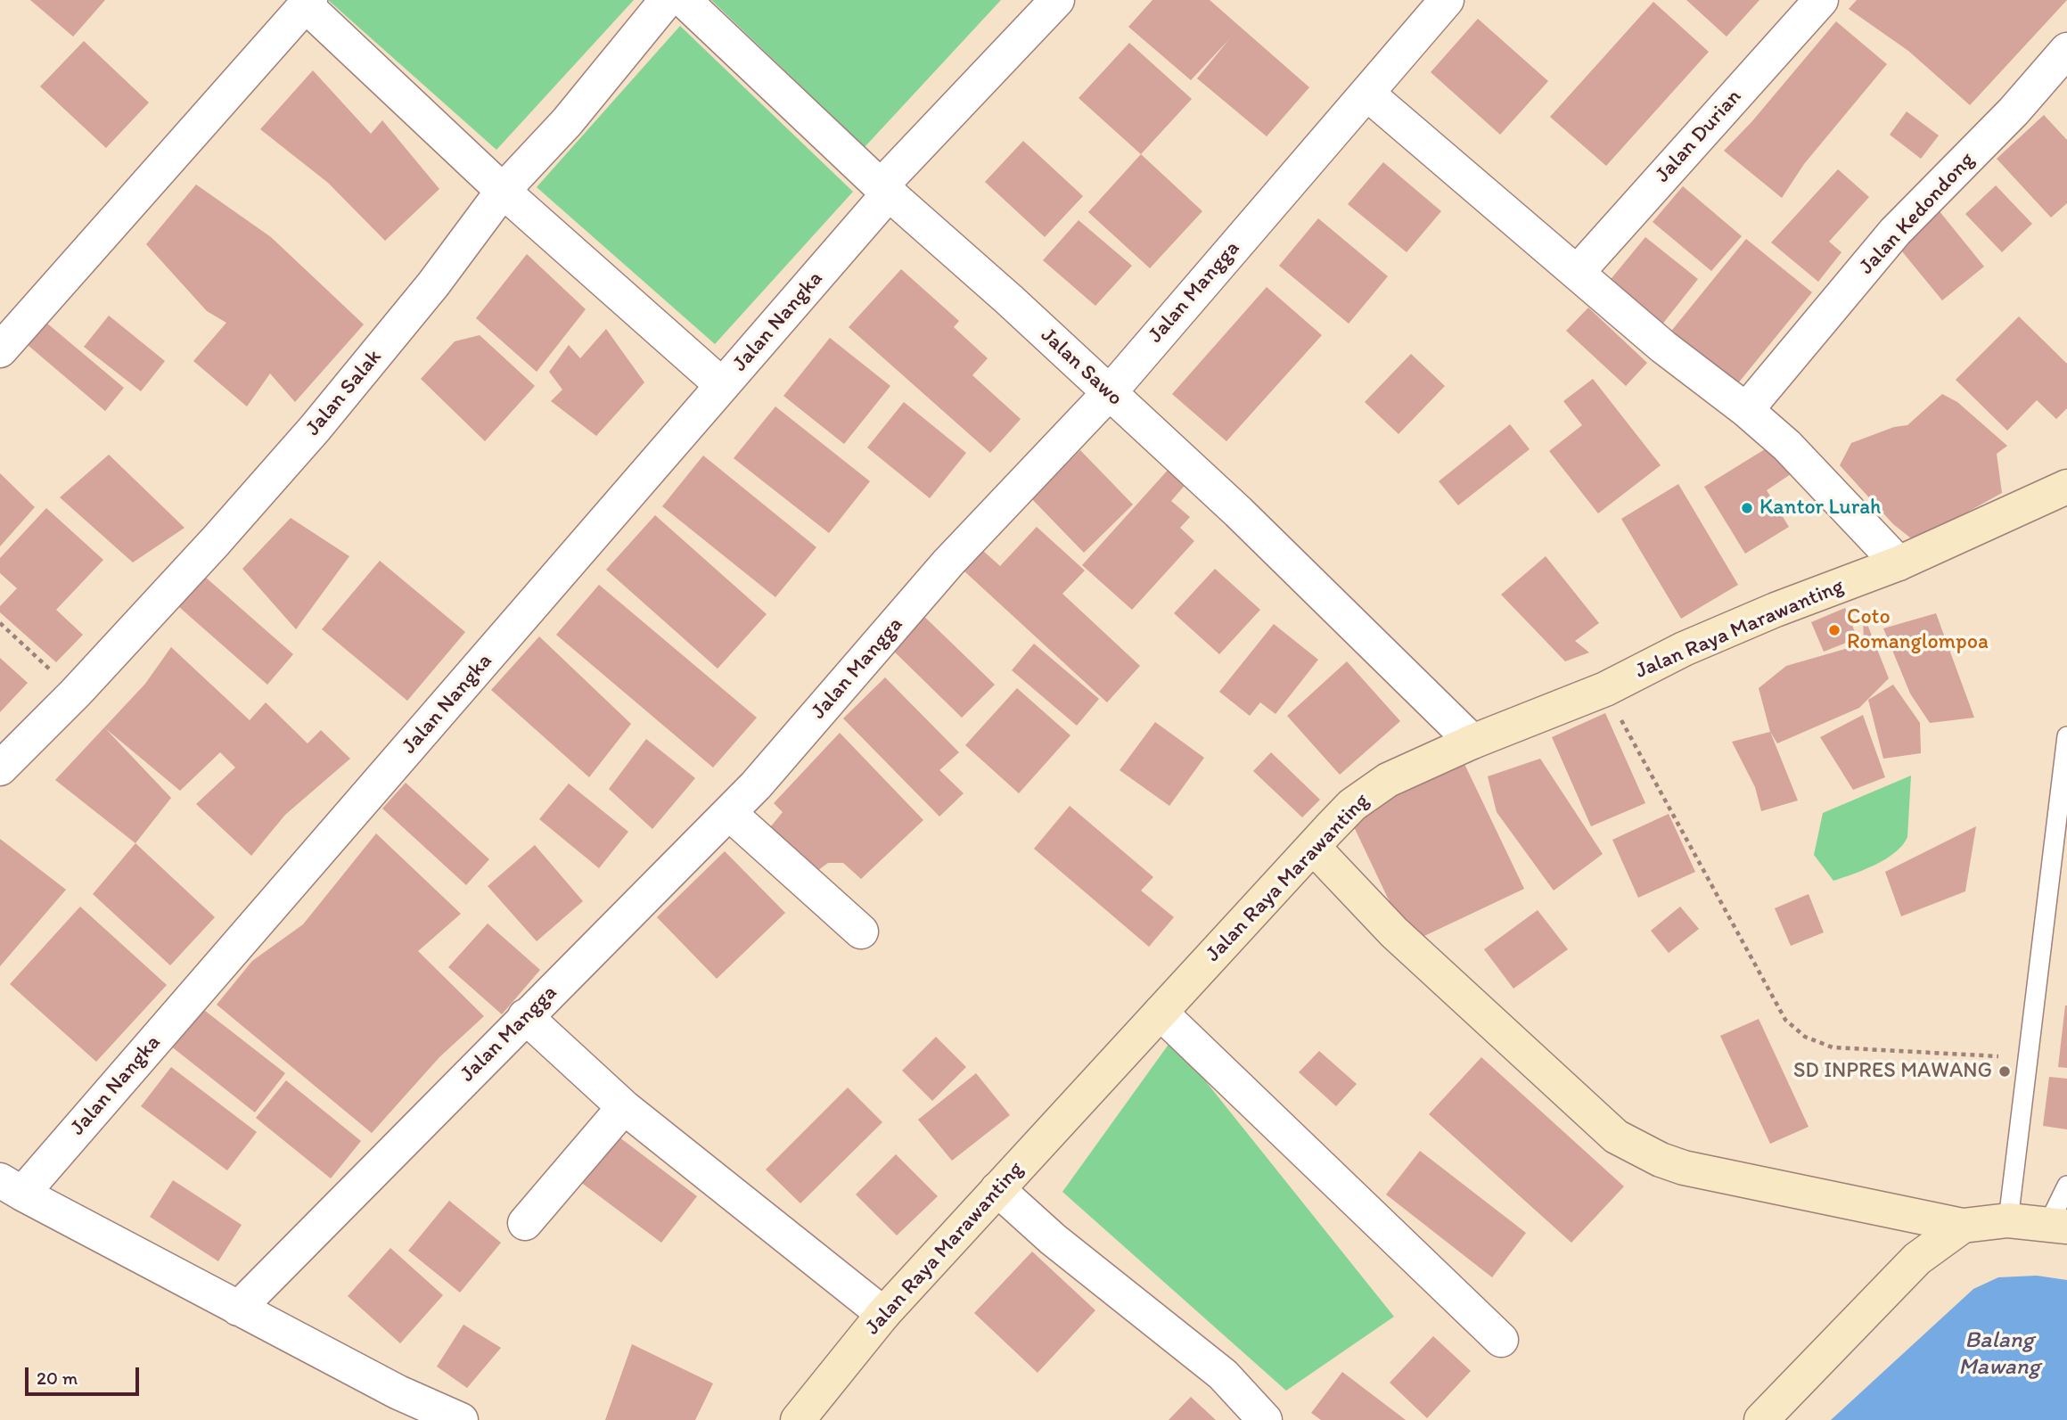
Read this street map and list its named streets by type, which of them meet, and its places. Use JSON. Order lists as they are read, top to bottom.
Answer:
{
  "streets": {
    "street": [
      "Jalan Durian",
      "Jalan Kedondong",
      "Jalan Mangga",
      "Jalan Nangka",
      "Jalan Sawo",
      "Jalan Salak",
      "Jalan Raya Marawanting"
    ]
  },
  "crossings": [
    ["Jalan Mangga", "Jalan Sawo"],
    ["Jalan Nangka", "Jalan Sawo"],
    ["Jalan Sawo", "Jalan Raya Marawanting"]
  ],
  "water": ["Balang Mawang"],
  "places": ["Kantor Lurah", "Coto Romanglompoa", "SD INPRES MAWANG"],
  "scale_bar": "20 m"
}
